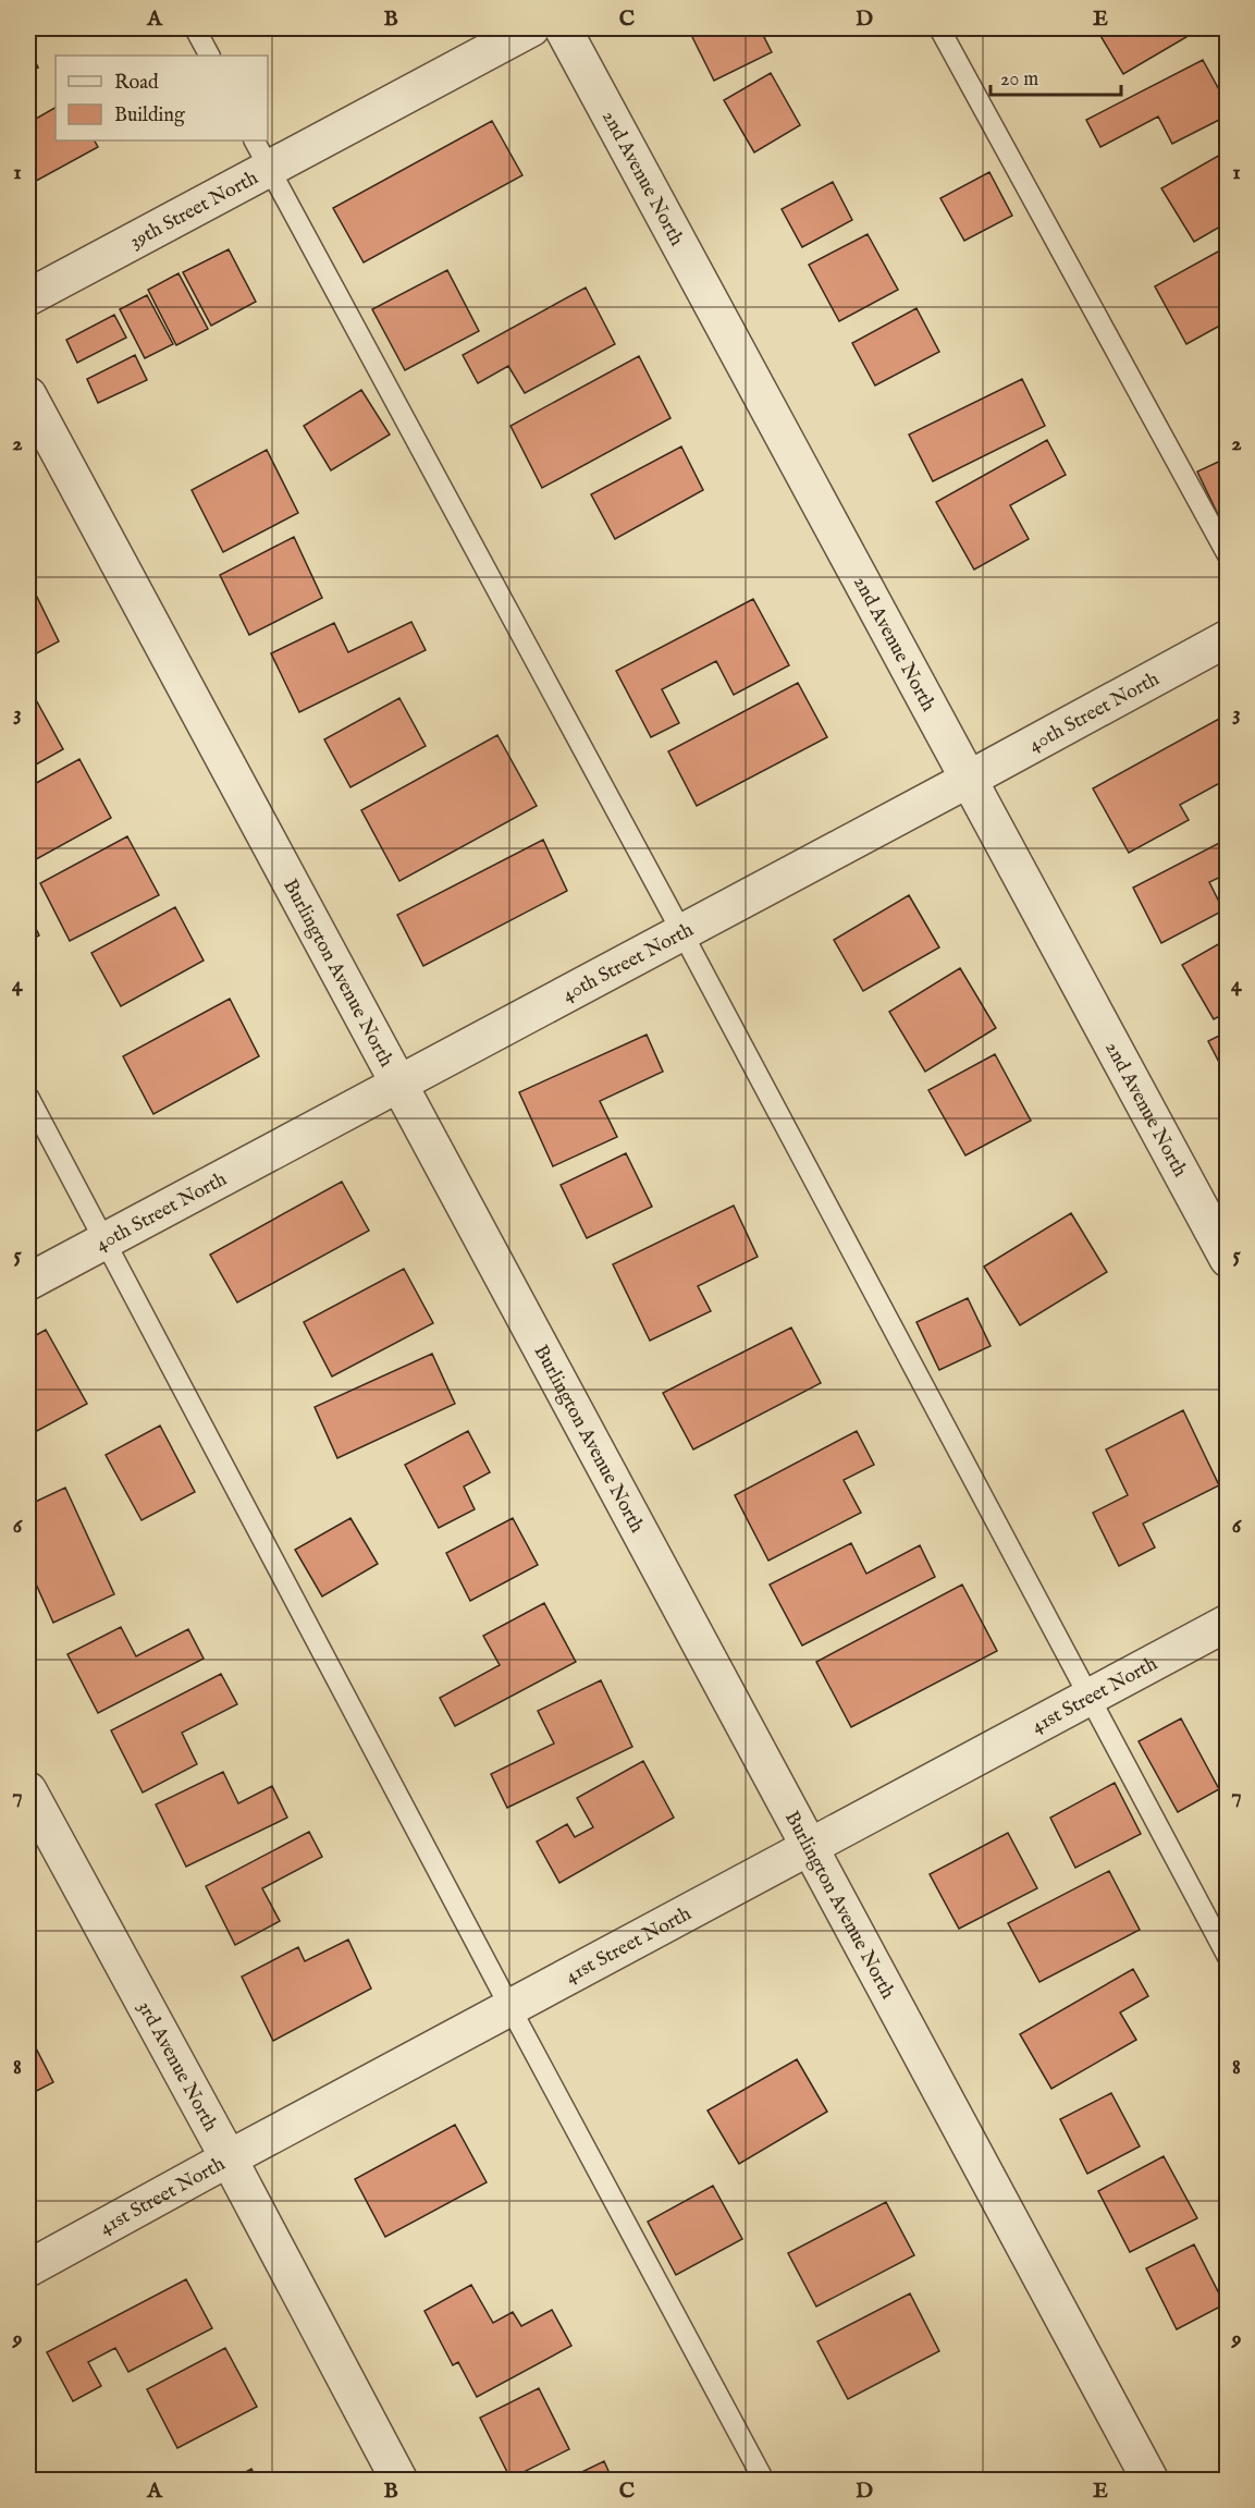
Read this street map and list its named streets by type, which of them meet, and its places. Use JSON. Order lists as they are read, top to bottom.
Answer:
{
  "streets": {
    "street": [
      "2nd Avenue North",
      "39th Street North",
      "40th Street North",
      "Burlington Avenue North",
      "41st Street North",
      "3rd Avenue North"
    ]
  },
  "crossings": [
    ["2nd Avenue North", "40th Street North"],
    ["40th Street North", "Burlington Avenue North"],
    ["Burlington Avenue North", "41st Street North"],
    ["41st Street North", "3rd Avenue North"]
  ],
  "legend": ["Road", "Building"],
  "scale_bar": "20 m",
  "grid": {
    "columns": [
      "A",
      "B",
      "C",
      "D",
      "E"
    ],
    "rows": [
      "1",
      "2",
      "3",
      "4",
      "5",
      "6",
      "7",
      "8",
      "9"
    ]
  }
}
